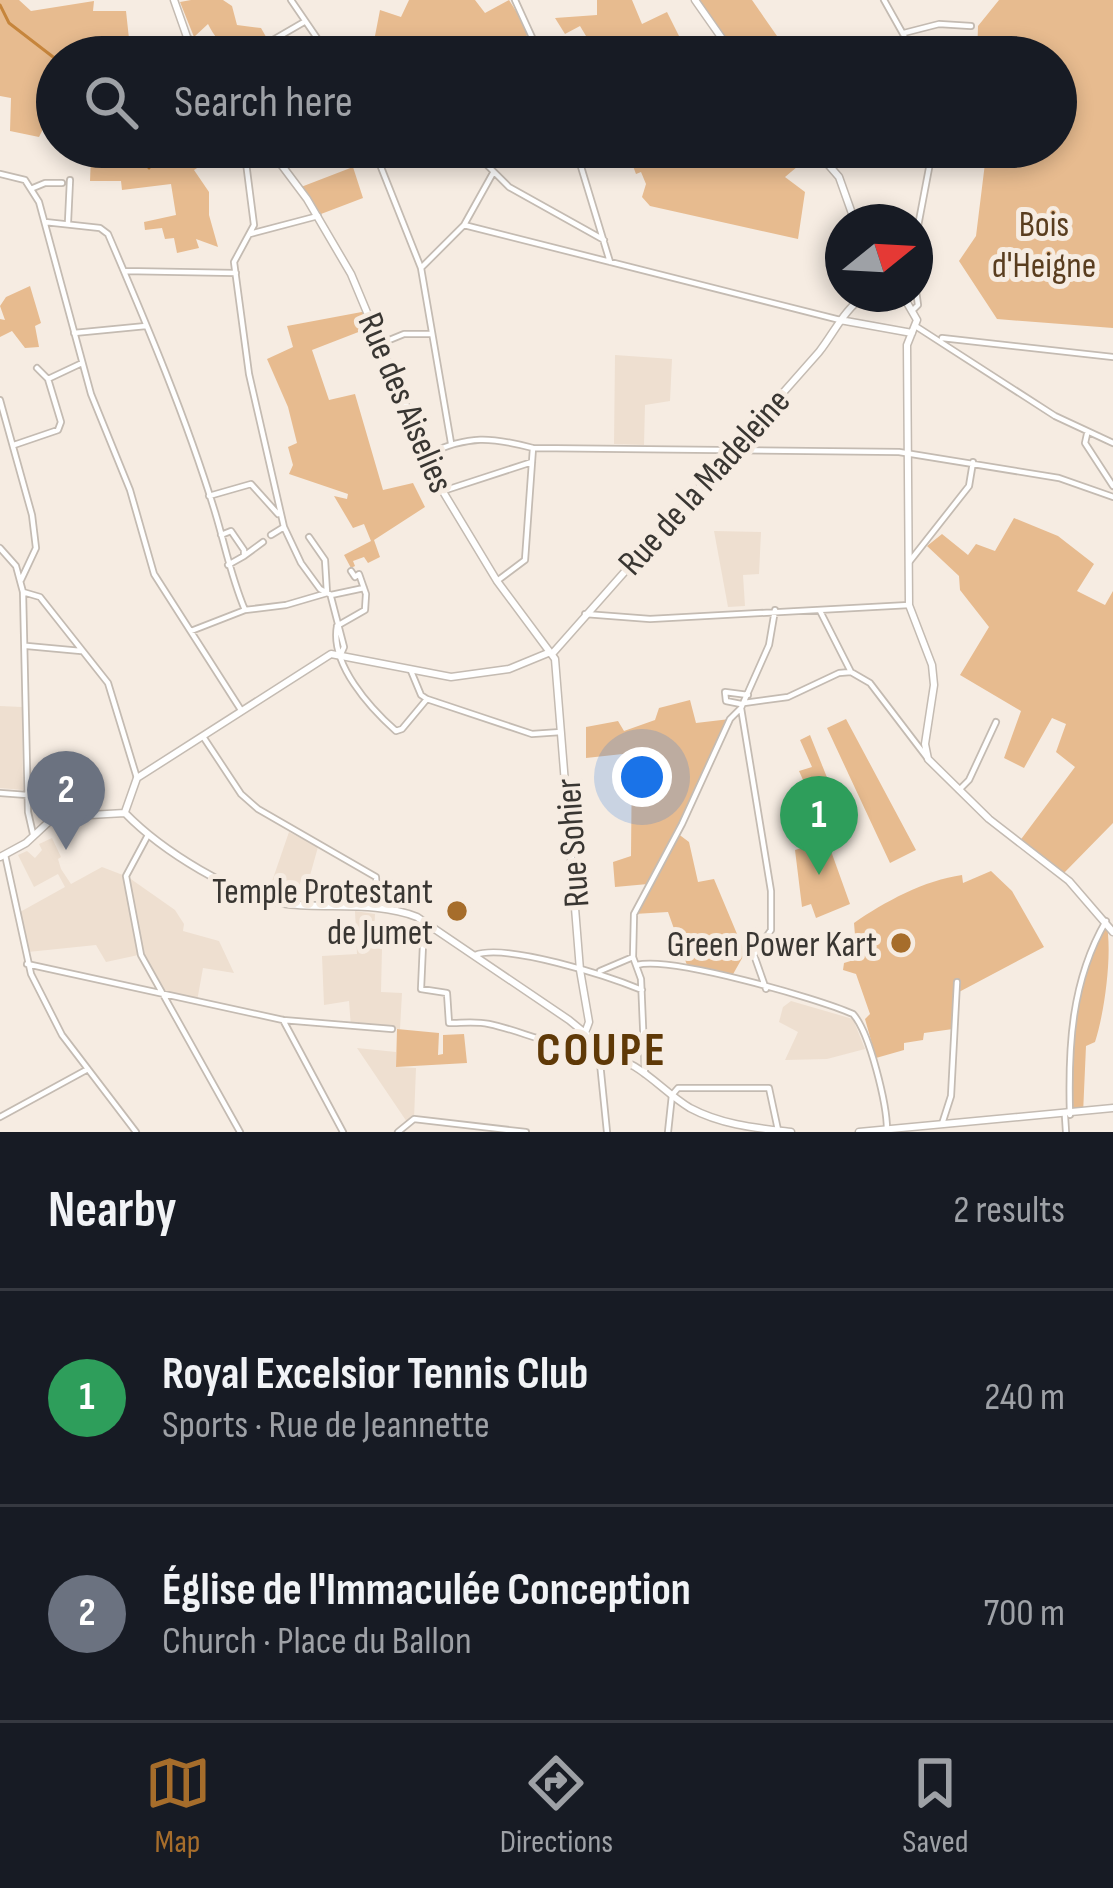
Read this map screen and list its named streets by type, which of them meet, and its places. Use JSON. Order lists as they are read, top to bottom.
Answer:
{
  "streets": {
    "street": ["Rue des Aiselies", "Rue de la Madeleine", "Rue Sohier"]
  },
  "crossings": [
    ["Rue des Aiselies", "Rue de la Madeleine"],
    ["Rue des Aiselies", "Rue Sohier"],
    ["Rue de la Madeleine", "Rue Sohier"]
  ],
  "districts": ["COUPE"],
  "parks": ["Bois d'Heigne"],
  "places": ["Temple Protestant de Jumet", "Green Power Kart"],
  "north": "right",
  "page": {
    "search": "Search here",
    "pins": ["2", "1"],
    "heading": ["Nearby", "2 results"],
    "list": [
      {
        "mark": "1",
        "name": "Royal Excelsior Tennis Club",
        "note": "Sports · Rue de Jeannette",
        "value": "240 m"
      },
      {
        "mark": "2",
        "name": "Église de l'Immaculée Conception",
        "note": "Church · Place du Ballon",
        "value": "700 m"
      }
    ],
    "nav": ["Map", "Directions", "Saved"]
  }
}
